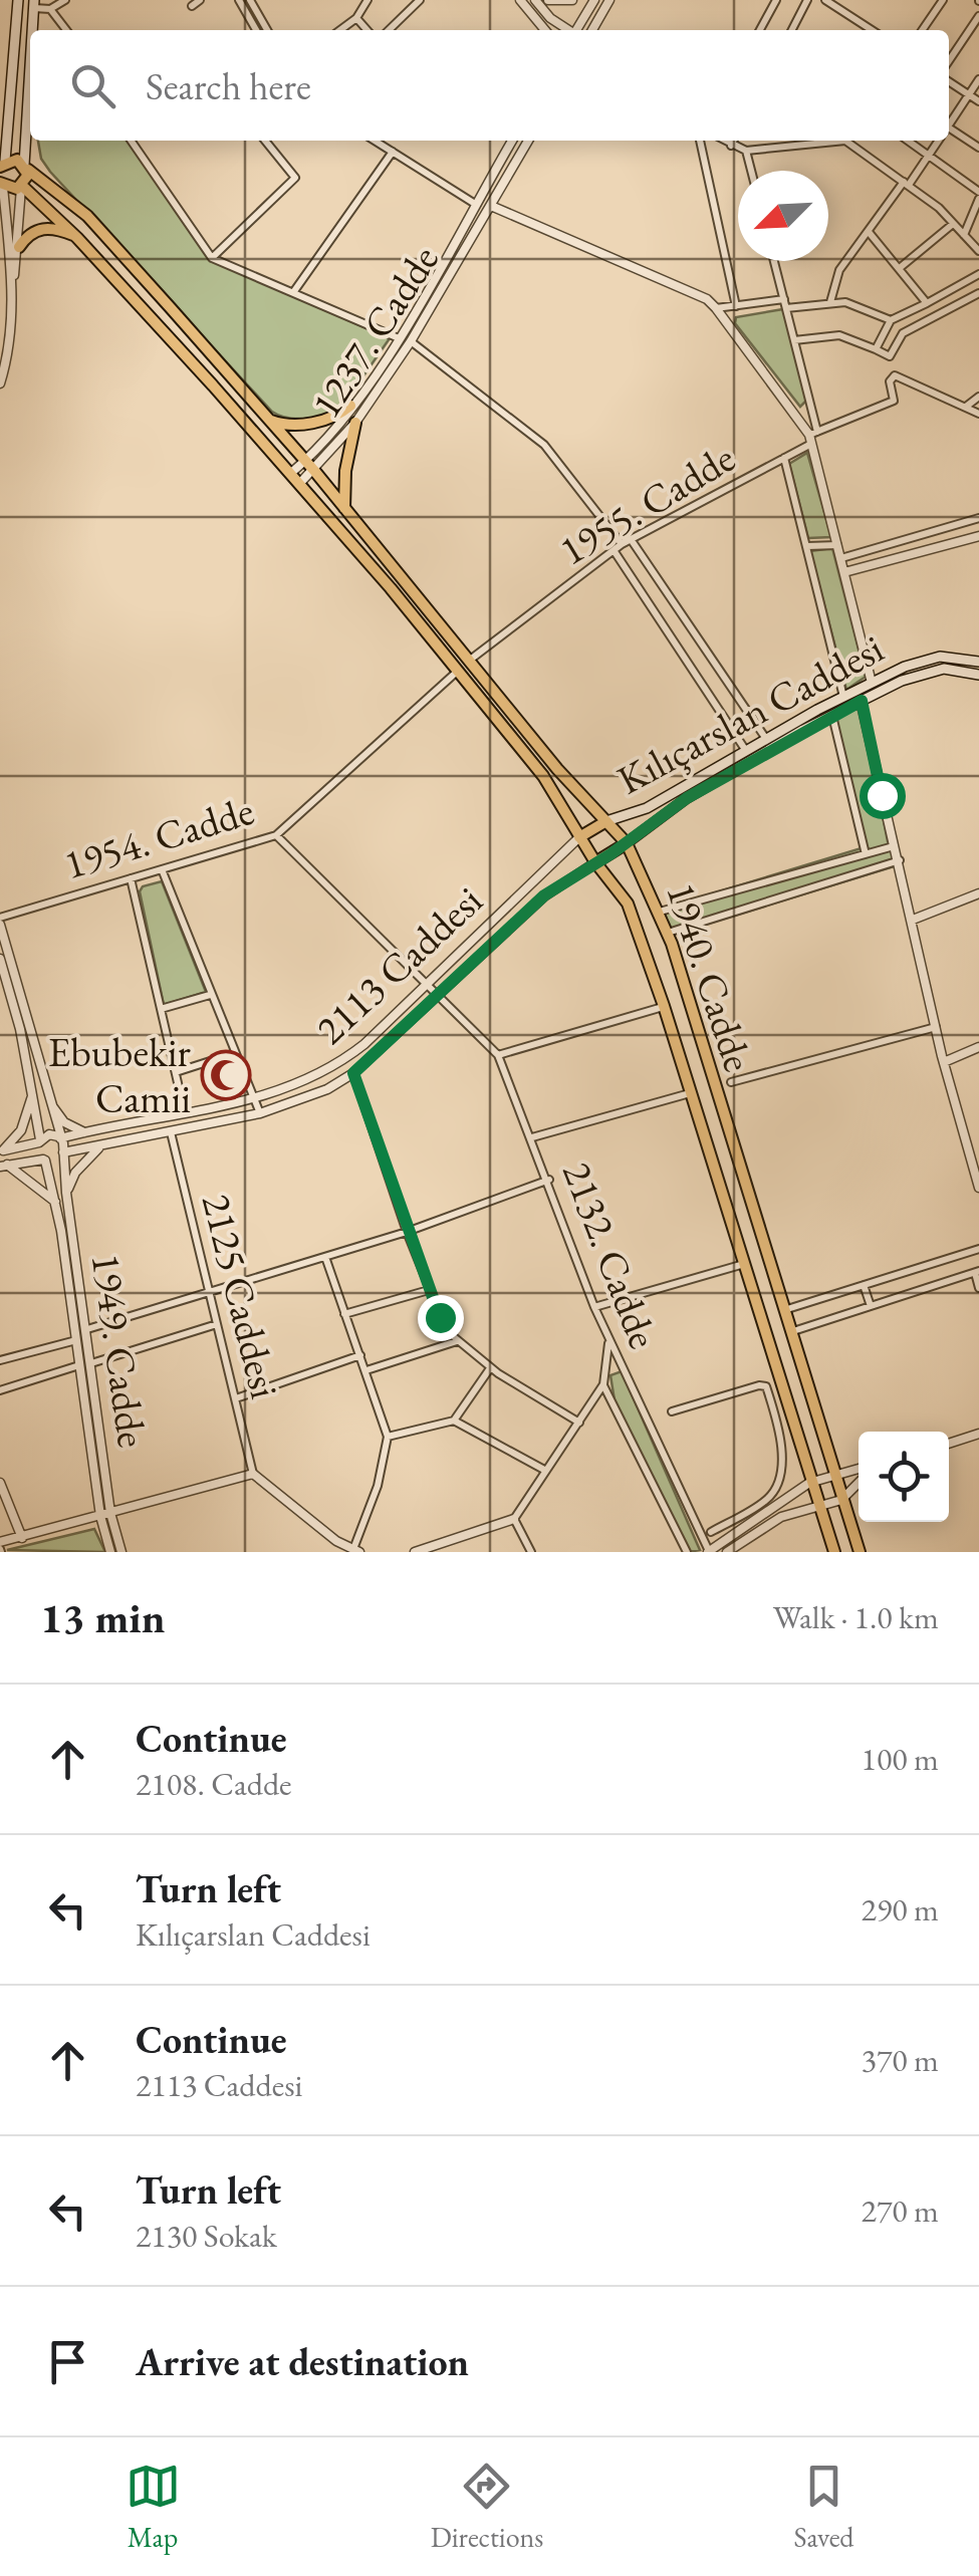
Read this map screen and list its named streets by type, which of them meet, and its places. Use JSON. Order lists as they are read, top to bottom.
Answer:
{
  "streets": {
    "main road": ["Kılıçarslan Caddesi", "1940. Cadde"],
    "street": [
      "1237. Cadde",
      "1955. Cadde",
      "1954. Cadde",
      "2113 Caddesi",
      "2132. Cadde",
      "2125 Caddesi",
      "1949. Cadde"
    ]
  },
  "crossings": [
    ["1237. Cadde", "1940. Cadde"],
    ["1955. Cadde", "1940. Cadde"],
    ["Kılıçarslan Caddesi", "1940. Cadde"],
    ["1954. Cadde", "1940. Cadde"],
    ["1954. Cadde", "2132. Cadde"],
    ["1954. Cadde", "1949. Cadde"],
    ["2113 Caddesi", "1940. Cadde"],
    ["2113 Caddesi", "2132. Cadde"],
    ["2113 Caddesi", "2125 Caddesi"],
    ["2113 Caddesi", "1949. Cadde"]
  ],
  "places": {
    "mosque": ["Ebubekir Camii"]
  },
  "north": "bottom left",
  "page": {
    "search": "Search here",
    "heading": ["13 min", "Walk · 1.0 km"],
    "list": [
      ["Continue", "2108. Cadde", "100 m"],
      ["Turn left", "Kılıçarslan Caddesi", "290 m"],
      ["Continue", "2113 Caddesi", "370 m"],
      ["Turn left", "2130 Sokak", "270 m"],
      "Arrive at destination"
    ],
    "nav": ["Map", "Directions", "Saved"]
  }
}
